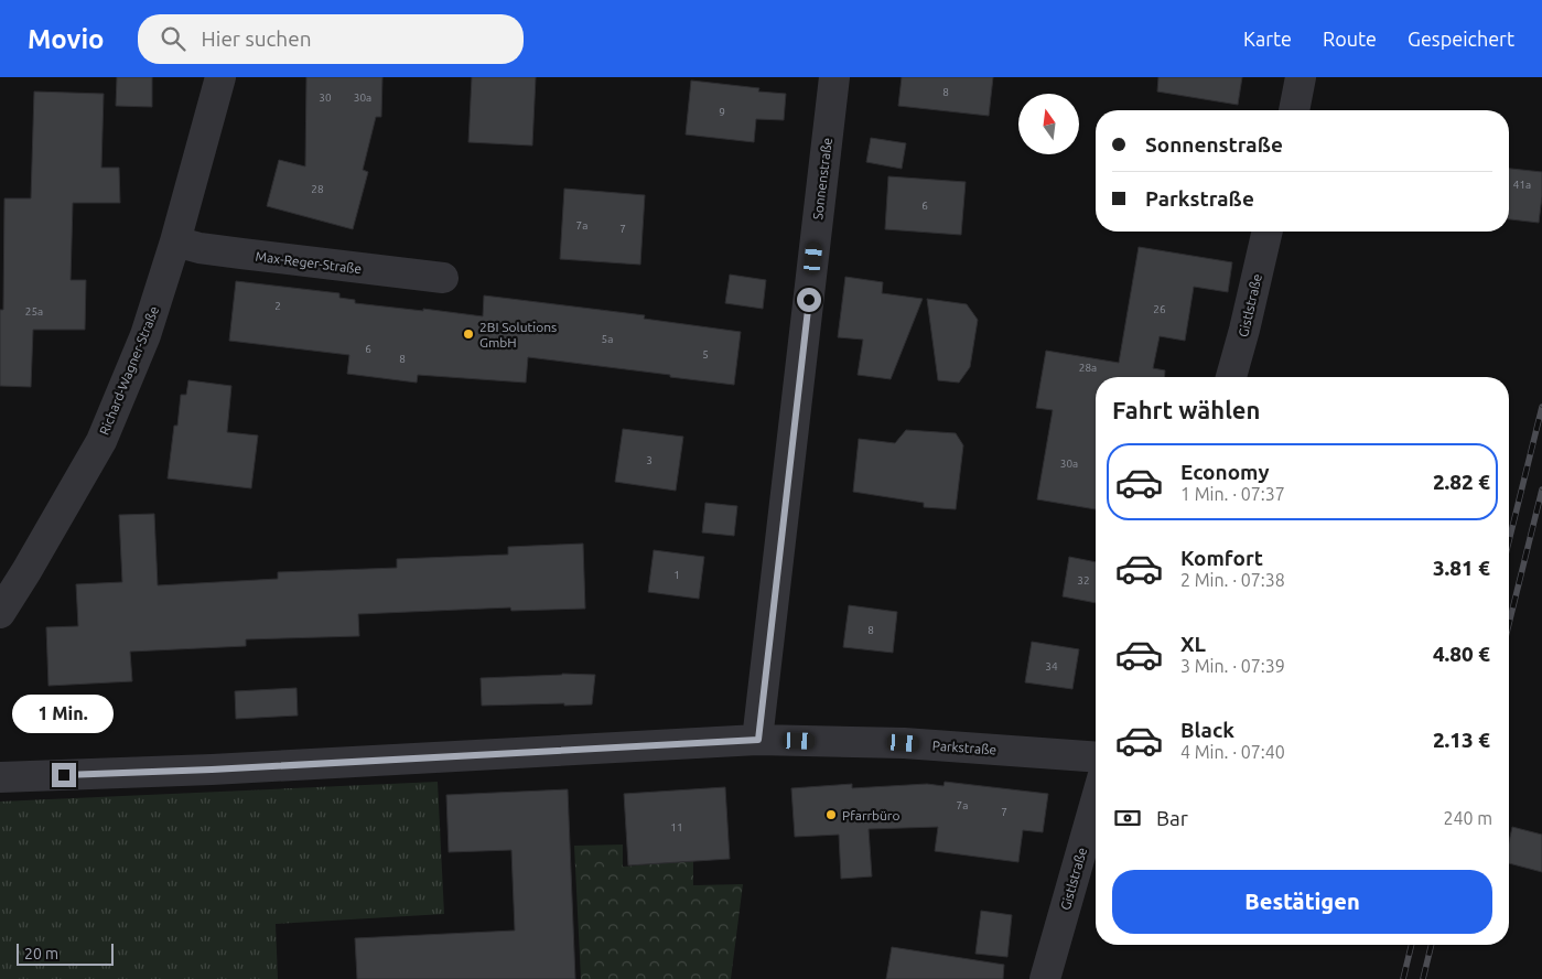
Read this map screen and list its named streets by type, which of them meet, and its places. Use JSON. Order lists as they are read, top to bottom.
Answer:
{
  "streets": {
    "street": [
      "Sonnenstraße",
      "Max-Reger-Straße",
      "Gistlstraße",
      "Richard-Wagner-Straße",
      "Parkstraße"
    ]
  },
  "crossings": [
    ["Sonnenstraße", "Parkstraße"],
    ["Max-Reger-Straße", "Richard-Wagner-Straße"]
  ],
  "places": ["2BI Solutions GmbH", "Pfarrbüro"],
  "house_numbers": [
    "8",
    "30",
    "30a",
    "9",
    "41a",
    "28",
    "6",
    "7a",
    "7",
    "2",
    "26",
    "25a",
    "5a",
    "6",
    "5",
    "8",
    "28a",
    "3",
    "30a",
    "1",
    "32",
    "8",
    "34",
    "7a",
    "7",
    "11"
  ],
  "scale_bar": "20 m",
  "north": "top",
  "page": {
    "header": "Movio",
    "search": "Hier suchen",
    "nav": ["Karte", "Route", "Gespeichert"],
    "banner": ["Sonnenstraße", "Parkstraße"],
    "heading": "Fahrt wählen",
    "list": [
      {
        "name": "Economy",
        "note": "1 Min. · 07:37",
        "value": "2.82 €"
      },
      {
        "name": "Komfort",
        "note": "2 Min. · 07:38",
        "value": "3.81 €"
      },
      {
        "name": "XL",
        "note": "3 Min. · 07:39",
        "value": "4.80 €"
      },
      {
        "name": "Black",
        "note": "4 Min. · 07:40",
        "value": "2.13 €"
      }
    ],
    "bubble": "1 Min.",
    "pay": ["Bar", "240 m"],
    "buttons": "Bestätigen",
    "scale": "20 m"
  }
}
